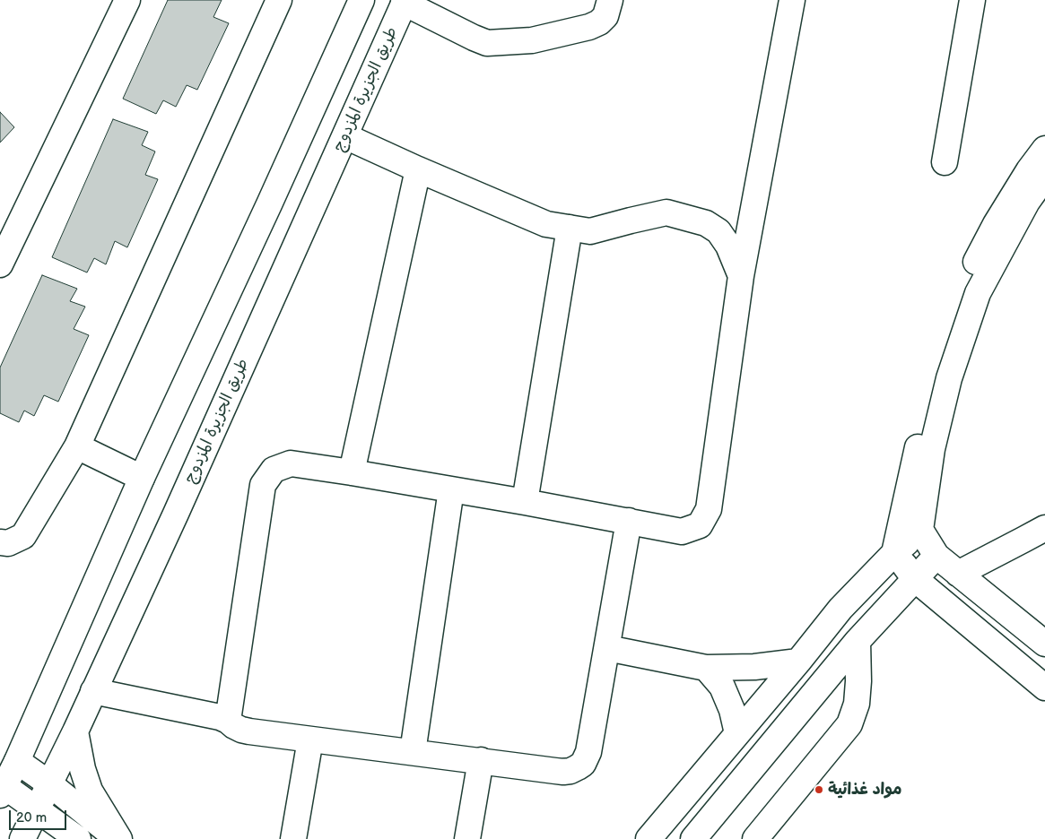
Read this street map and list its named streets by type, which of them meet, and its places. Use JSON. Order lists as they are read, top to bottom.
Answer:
{
  "streets": {
    "street": ["طريق الجزيرة المزدوج"]
  },
  "places": ["مواد غذائية"],
  "scale_bar": "20 m"
}
